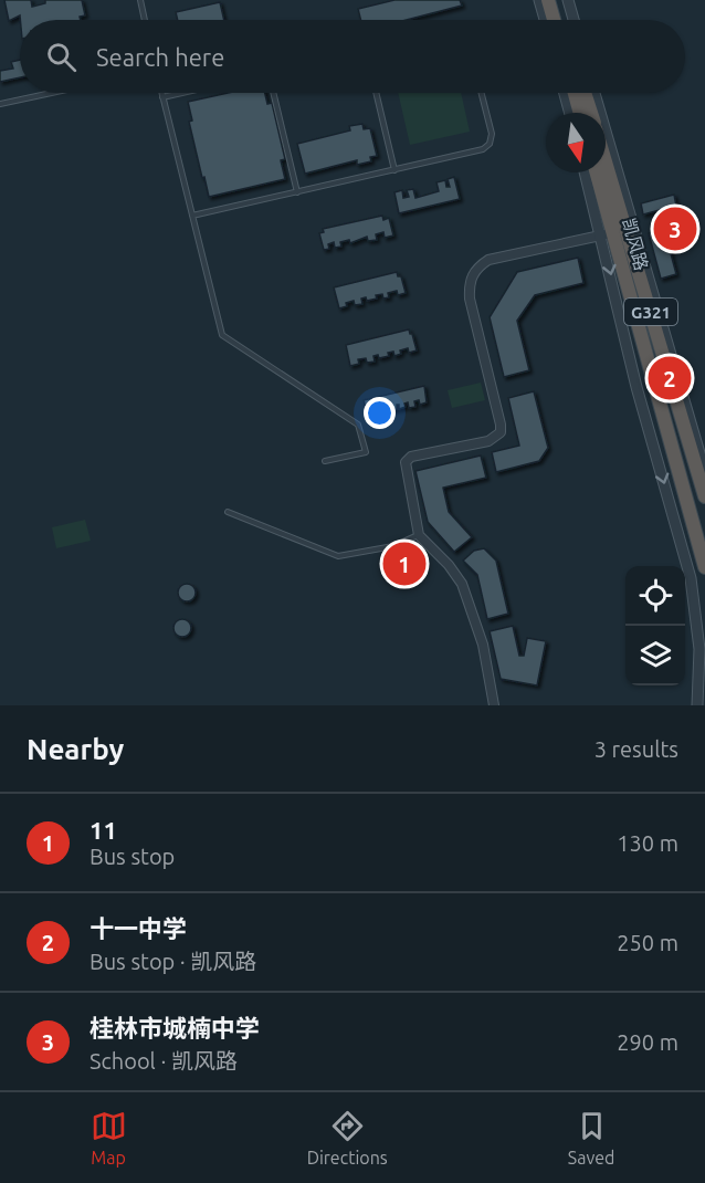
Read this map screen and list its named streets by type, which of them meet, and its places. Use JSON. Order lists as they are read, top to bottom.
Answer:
{
  "streets": {
    "highway": ["凯风路", "G321"]
  },
  "north": "bottom",
  "page": {
    "search": "Search here",
    "pins": ["3", "2", "1"],
    "heading": ["Nearby", "3 results"],
    "list": [
      {
        "mark": "1",
        "name": "11",
        "note": "Bus stop",
        "value": "130 m"
      },
      {
        "mark": "2",
        "name": "十一中学",
        "note": "Bus stop · 凯风路",
        "value": "250 m"
      },
      {
        "mark": "3",
        "name": "桂林市城楠中学",
        "note": "School · 凯风路",
        "value": "290 m"
      }
    ],
    "nav": ["Map", "Directions", "Saved"]
  }
}
